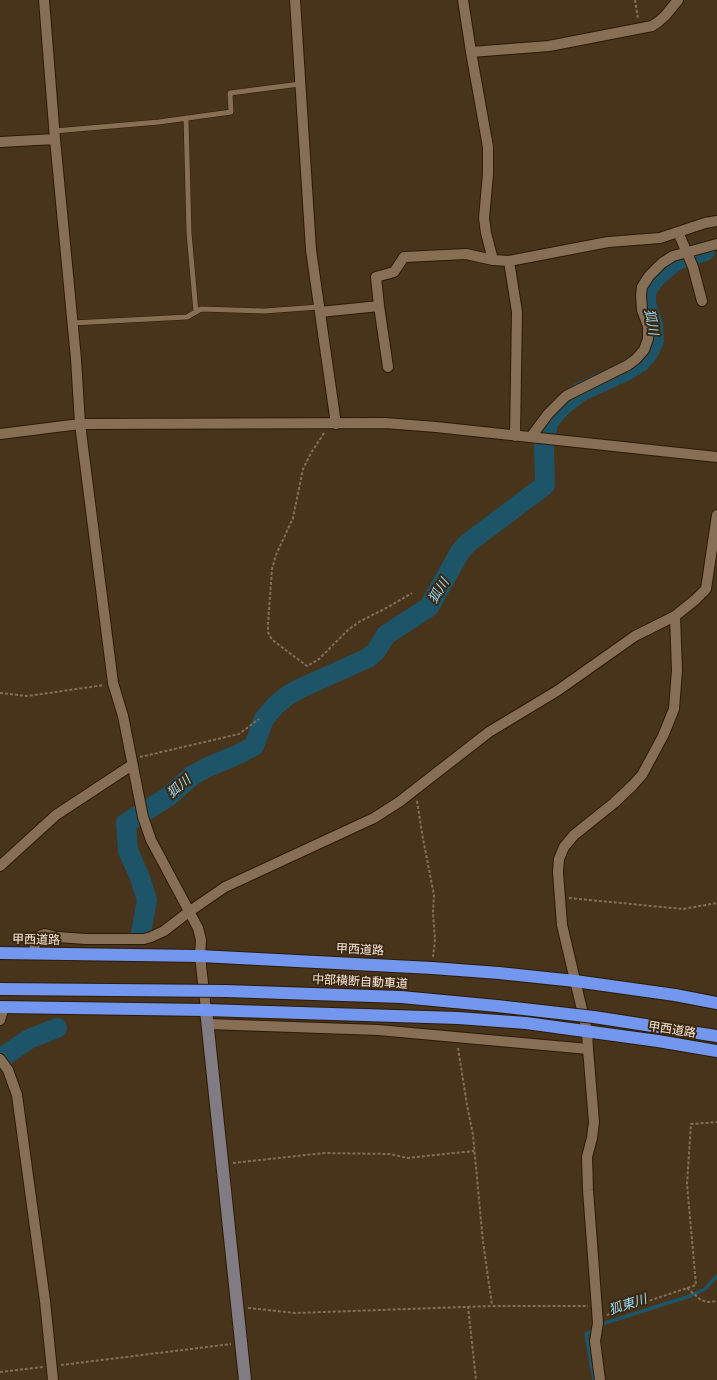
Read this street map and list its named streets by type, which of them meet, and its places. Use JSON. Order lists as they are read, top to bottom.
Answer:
{
  "streets": {
    "highway": ["甲西道路", "中部横断自動車道"]
  },
  "water": ["狐川", "狐東川"]
}
